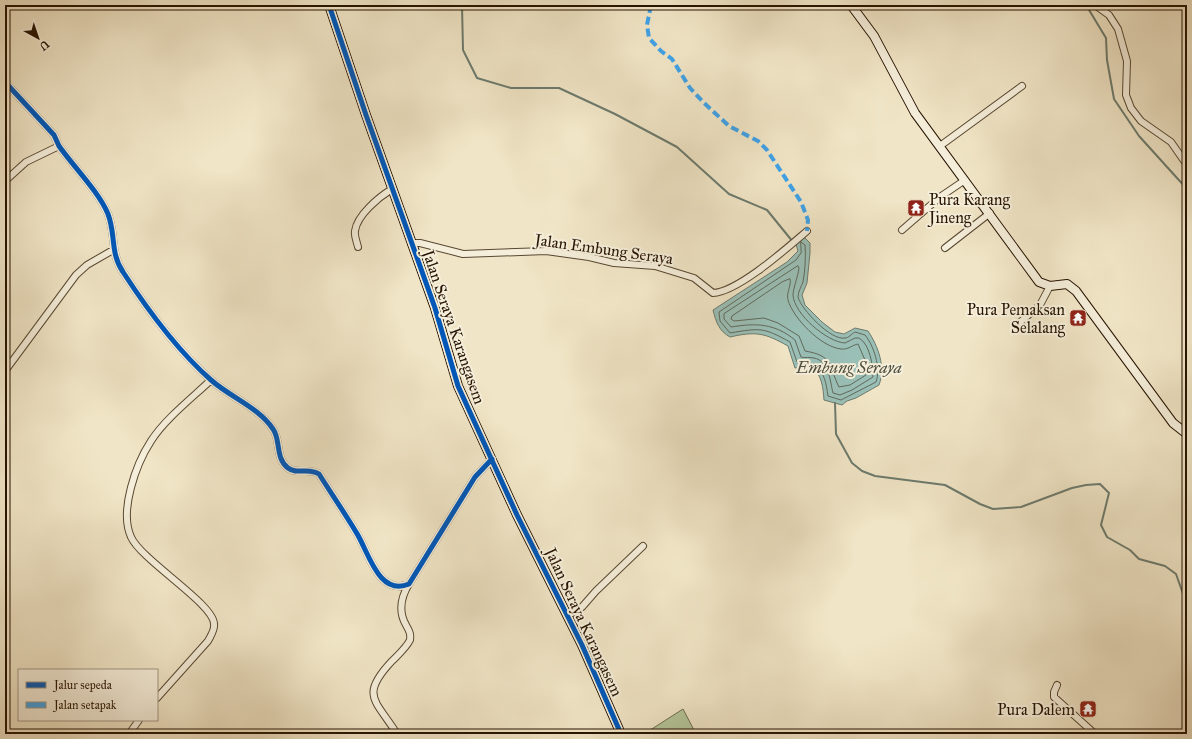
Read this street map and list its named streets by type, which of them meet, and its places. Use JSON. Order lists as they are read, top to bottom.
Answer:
{
  "streets": {
    "street": ["Jalan Embung Seraya", "Jalan Seraya Karangasem"]
  },
  "crossings": [
    ["Jalan Embung Seraya", "Jalan Seraya Karangasem"]
  ],
  "water": ["Embung Seraya"],
  "places": {
    "temple": ["Pura Karang Jineng", "Pura Pemaksan Selalang", "Pura Dalem"]
  },
  "legend": ["Jalur sepeda", "Jalan setapak"],
  "north": "bottom right"
}
